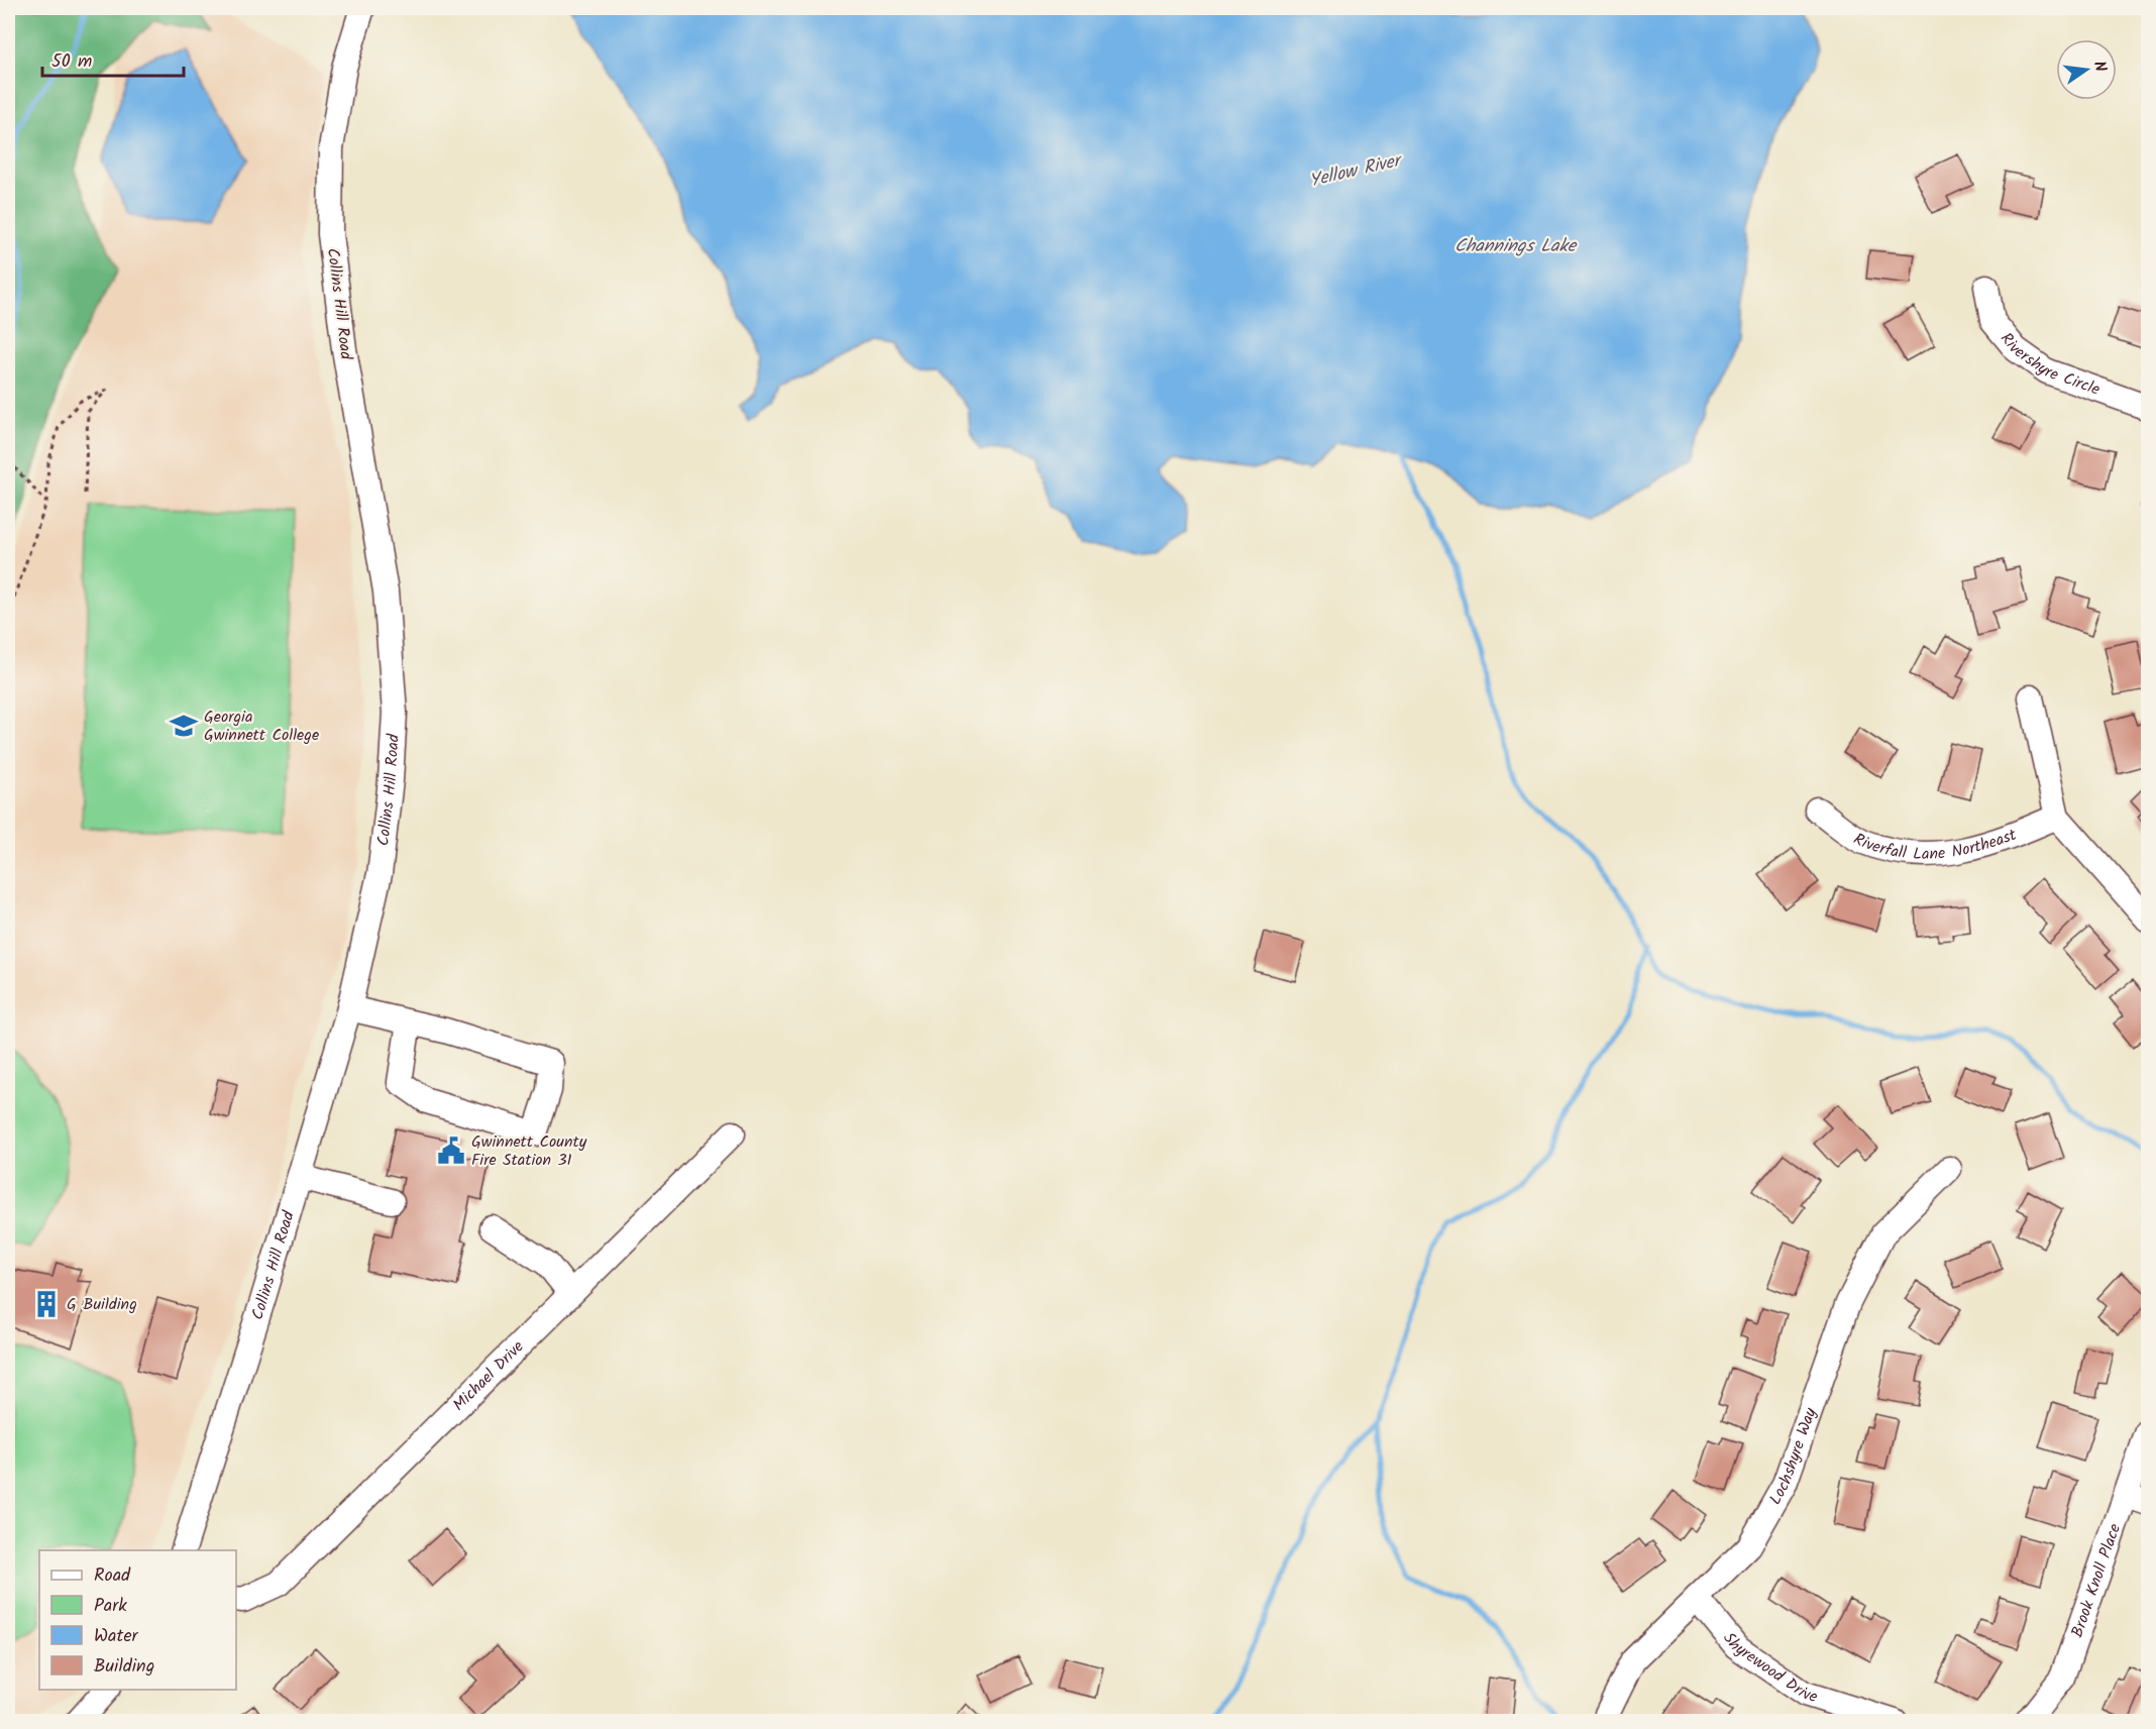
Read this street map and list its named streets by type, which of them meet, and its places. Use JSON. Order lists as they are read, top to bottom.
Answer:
{
  "streets": {
    "street": [
      "Collins Hill Road",
      "Rivershyre Circle",
      "Riverfall Lane Northeast",
      "Michael Drive",
      "Lochshyre Way",
      "Brook Knoll Place",
      "Shyrewood Drive"
    ]
  },
  "crossings": [
    ["Lochshyre Way", "Shyrewood Drive"]
  ],
  "water": ["Yellow River", "Channings Lake"],
  "places": {
    "school or university": ["Georgia Gwinnett College"],
    "public building": ["Gwinnett County Fire Station 31"],
    "building": ["G Building"]
  },
  "legend": [
    "Road",
    "Park",
    "Water",
    "Building"
  ],
  "scale_bar": "50 m",
  "north": "right"
}
